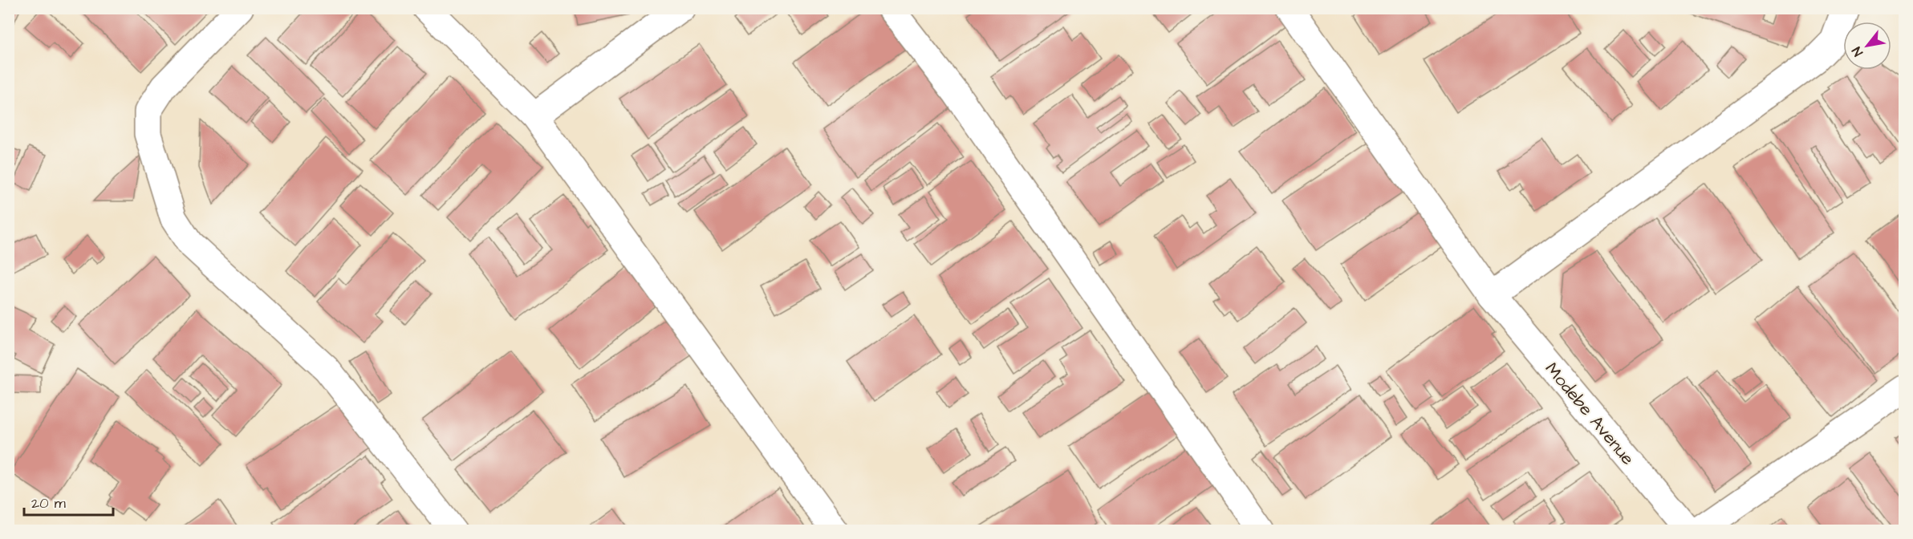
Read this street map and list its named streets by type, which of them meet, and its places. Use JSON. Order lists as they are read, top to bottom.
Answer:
{
  "streets": {
    "street": ["Modebe Avenue"]
  },
  "scale_bar": "20 m",
  "north": "bottom left"
}
